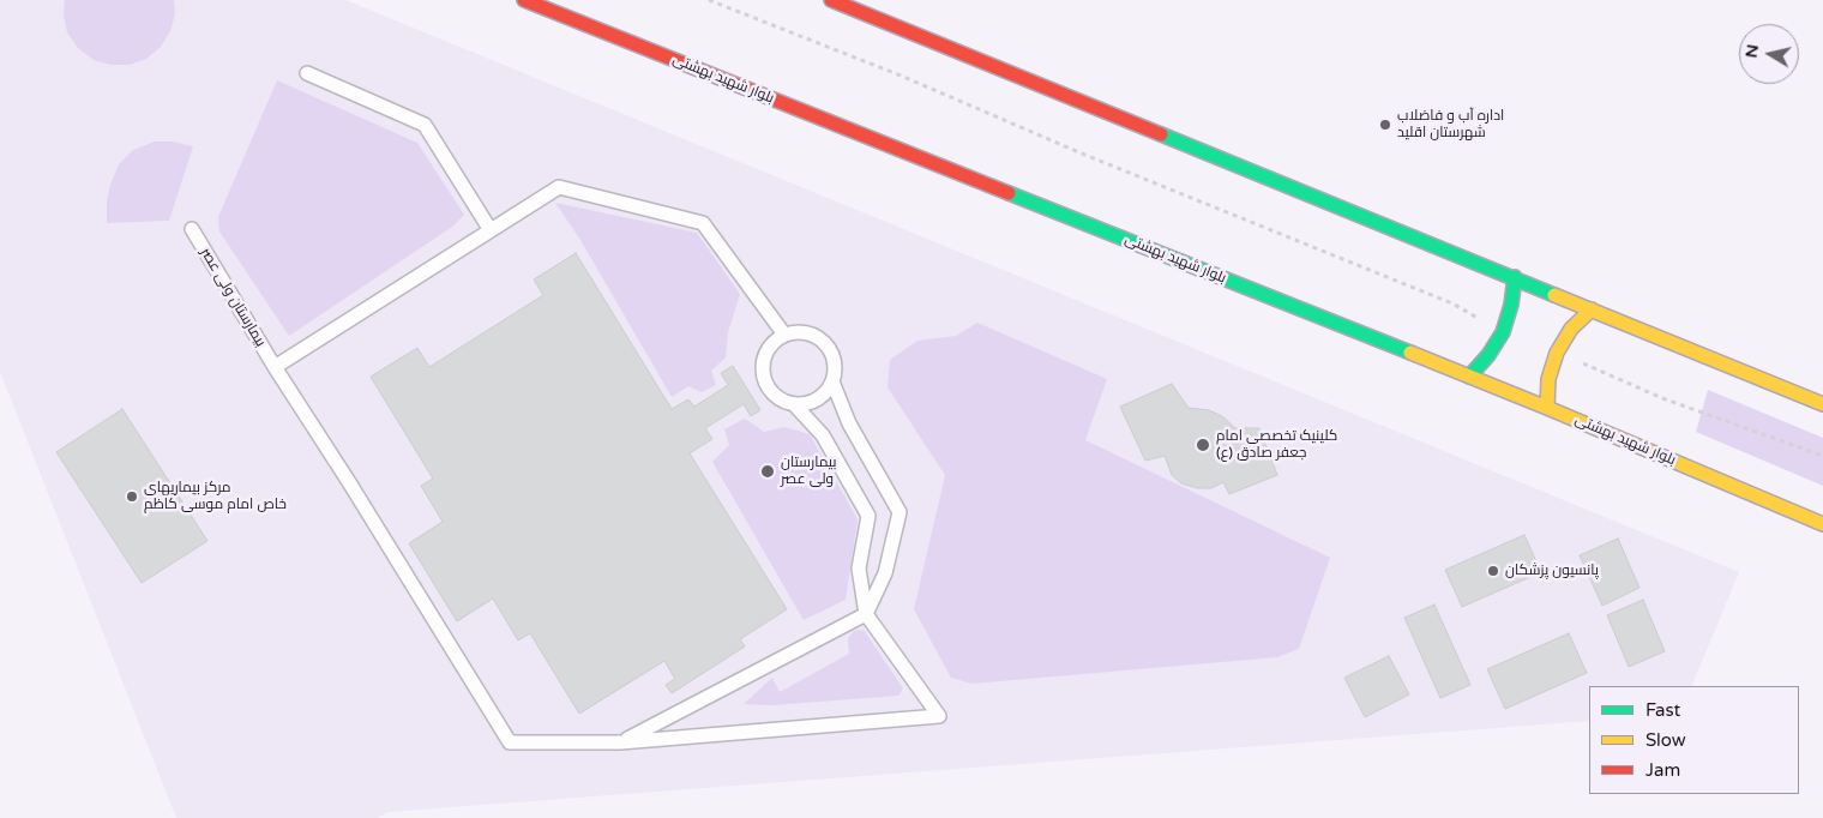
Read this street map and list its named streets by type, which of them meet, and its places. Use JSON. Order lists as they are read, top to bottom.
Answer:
{
  "streets": {
    "main road": ["بلوار شهید بهشتی"],
    "lane": ["بیمارستان ولی عصر"]
  },
  "places": [
    "اداره آب و فاضلاب شهرستان اقلید",
    "کلینیک تخصصی امام جعفر صادق (ع)",
    "بیمارستان ولی عصر",
    "مرکز بیماریهای خاص امام موسی کاظم",
    "پانسیون پزشکان"
  ],
  "legend": ["Fast", "Slow", "Jam"],
  "north": "left"
}
